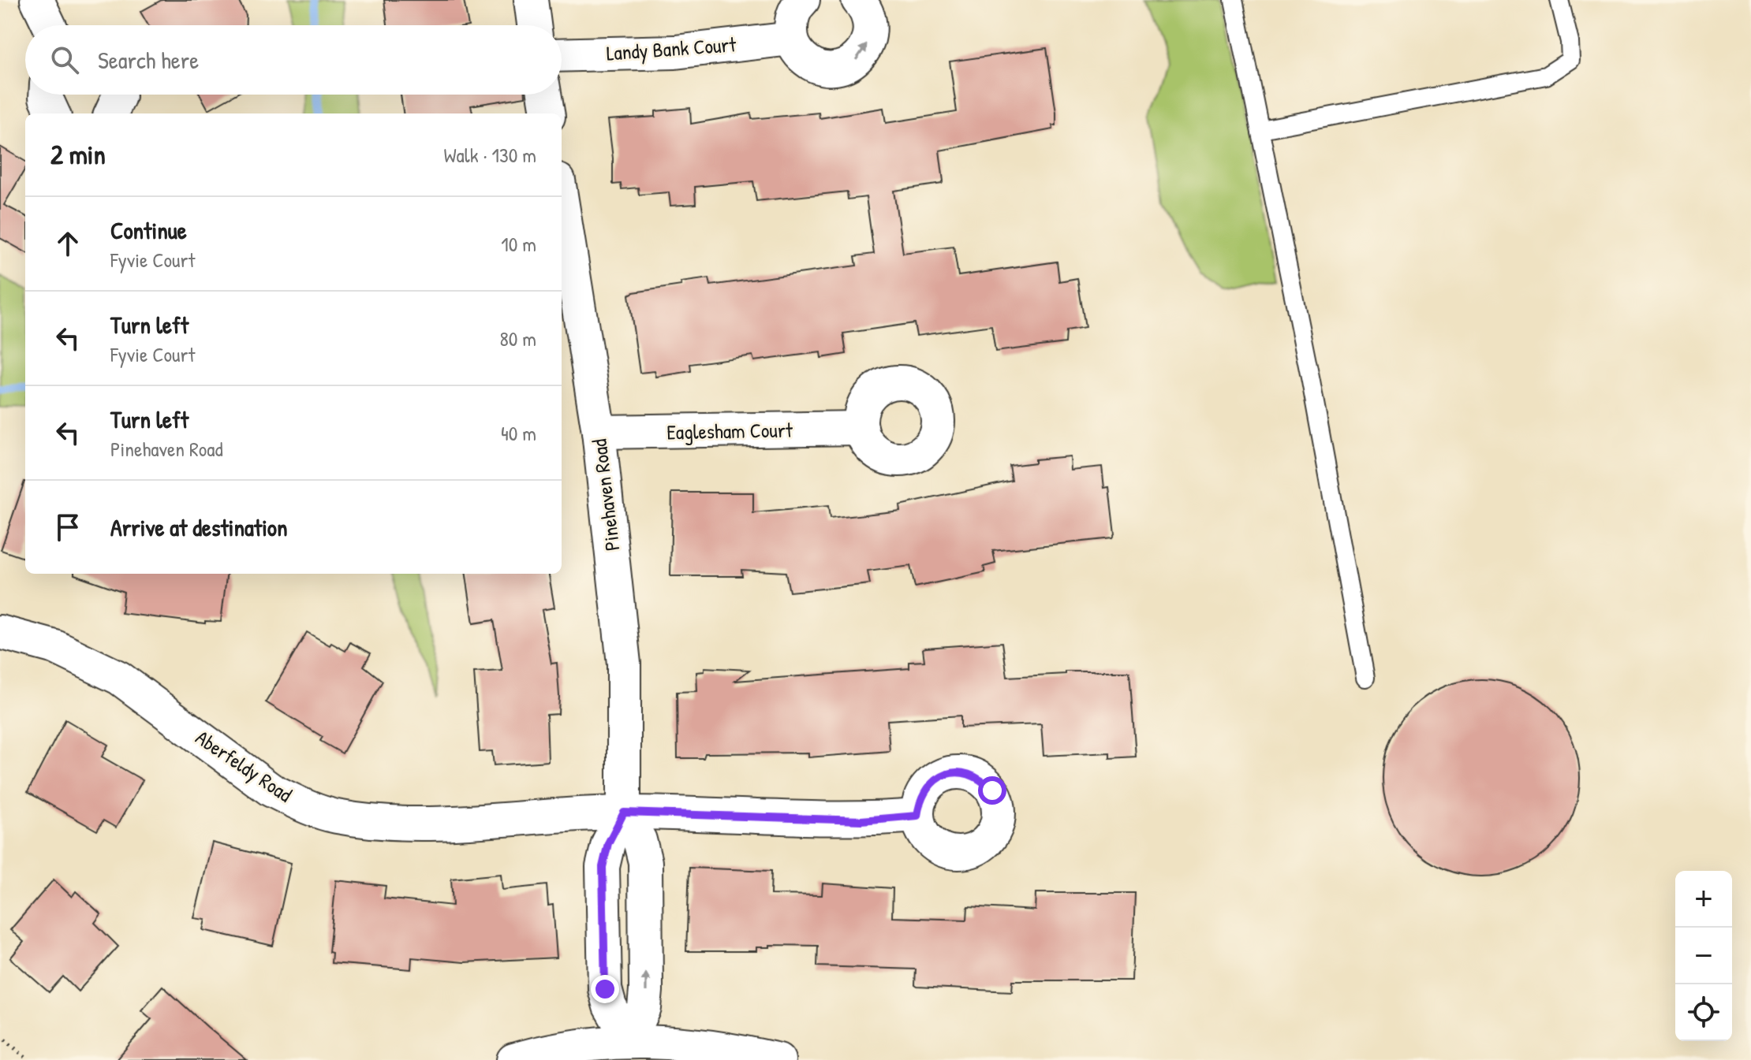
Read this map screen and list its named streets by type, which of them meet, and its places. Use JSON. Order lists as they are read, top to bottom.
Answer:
{
  "streets": {
    "street": [
      "Landy Bank Court",
      "Eaglesham Court",
      "Pinehaven Road",
      "Aberfeldy Road"
    ]
  },
  "crossings": [
    ["Eaglesham Court", "Pinehaven Road"],
    ["Pinehaven Road", "Aberfeldy Road"]
  ],
  "page": {
    "search": "Search here",
    "heading": ["2 min", "Walk · 130 m"],
    "list": [
      ["Continue", "Fyvie Court", "10 m"],
      ["Turn left", "Fyvie Court", "80 m"],
      ["Turn left", "Pinehaven Road", "40 m"],
      "Arrive at destination"
    ],
    "map_buttons": ["+", "−"]
  }
}
